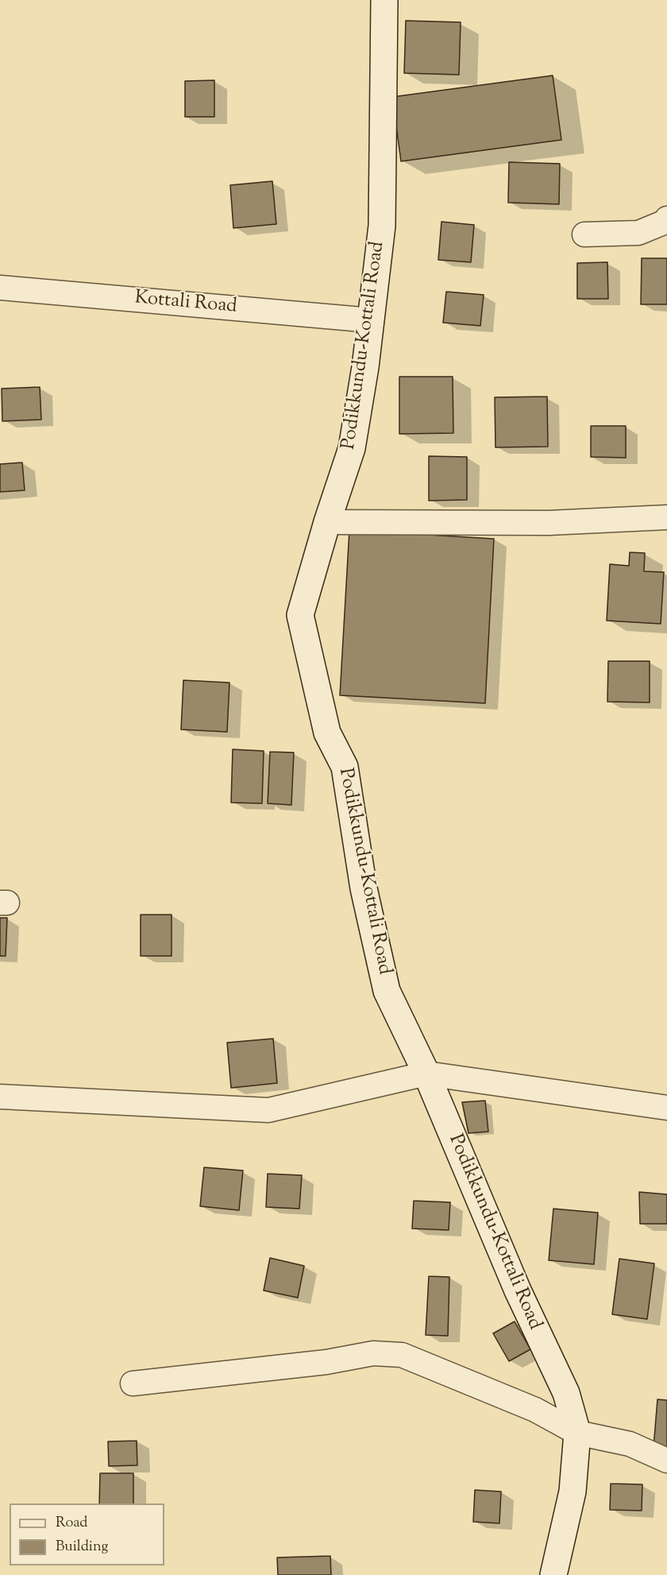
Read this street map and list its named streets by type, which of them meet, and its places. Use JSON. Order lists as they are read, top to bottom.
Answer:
{
  "streets": {
    "main road": ["Podikkundu-Kottali Road"],
    "street": ["Kottali Road"]
  },
  "crossings": [
    ["Kottali Road", "Podikkundu-Kottali Road"]
  ],
  "legend": ["Road", "Building"]
}
